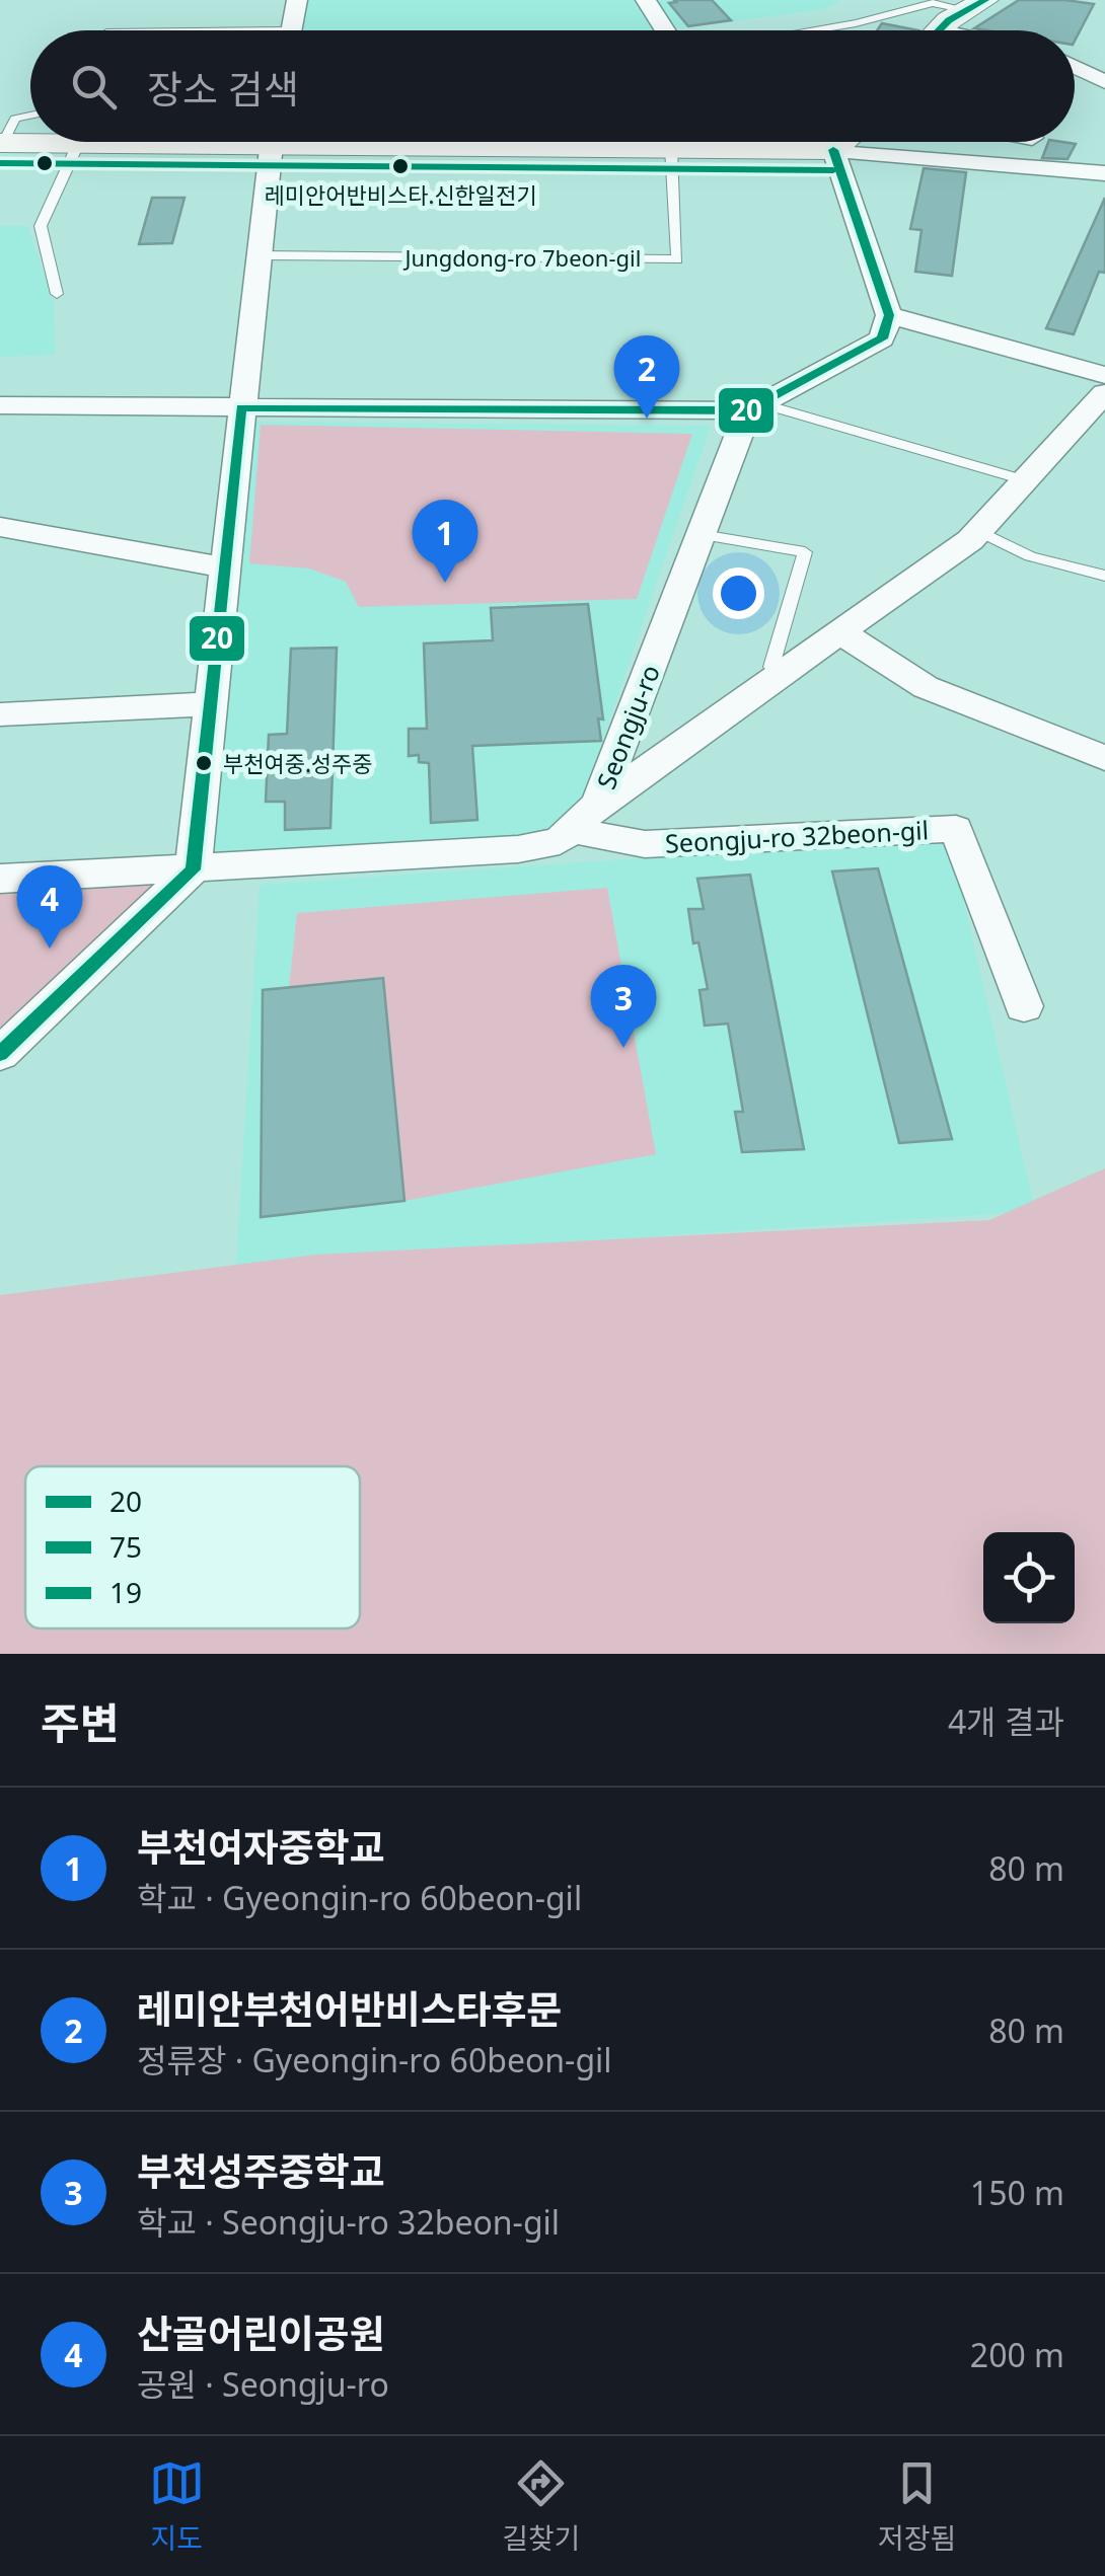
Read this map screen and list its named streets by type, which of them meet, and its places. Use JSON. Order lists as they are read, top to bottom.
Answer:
{
  "streets": {
    "street": ["Seongju-ro", "Seongju-ro 32beon-gil"],
    "lane": ["Jungdong-ro 7beon-gil"]
  },
  "crossings": [
    ["Seongju-ro", "Seongju-ro 32beon-gil"]
  ],
  "places": ["레미안어반비스타.신한일전기", "부천여중.성주중"],
  "lines": ["transit line 20", "transit line 75"],
  "legend": ["20", "75", "19"],
  "page": {
    "search": "장소 검색",
    "pins": [
      "2",
      "1",
      "4",
      "3"
    ],
    "heading": ["주변", "4개 결과"],
    "list": [
      {
        "mark": "1",
        "name": "부천여자중학교",
        "note": "학교 · Gyeongin-ro 60beon-gil",
        "value": "80 m"
      },
      {
        "mark": "2",
        "name": "레미안부천어반비스타후문",
        "note": "정류장 · Gyeongin-ro 60beon-gil",
        "value": "80 m"
      },
      {
        "mark": "3",
        "name": "부천성주중학교",
        "note": "학교 · Seongju-ro 32beon-gil",
        "value": "150 m"
      },
      {
        "mark": "4",
        "name": "산골어린이공원",
        "note": "공원 · Seongju-ro",
        "value": "200 m"
      }
    ],
    "nav": ["지도", "길찾기", "저장됨"]
  }
}
